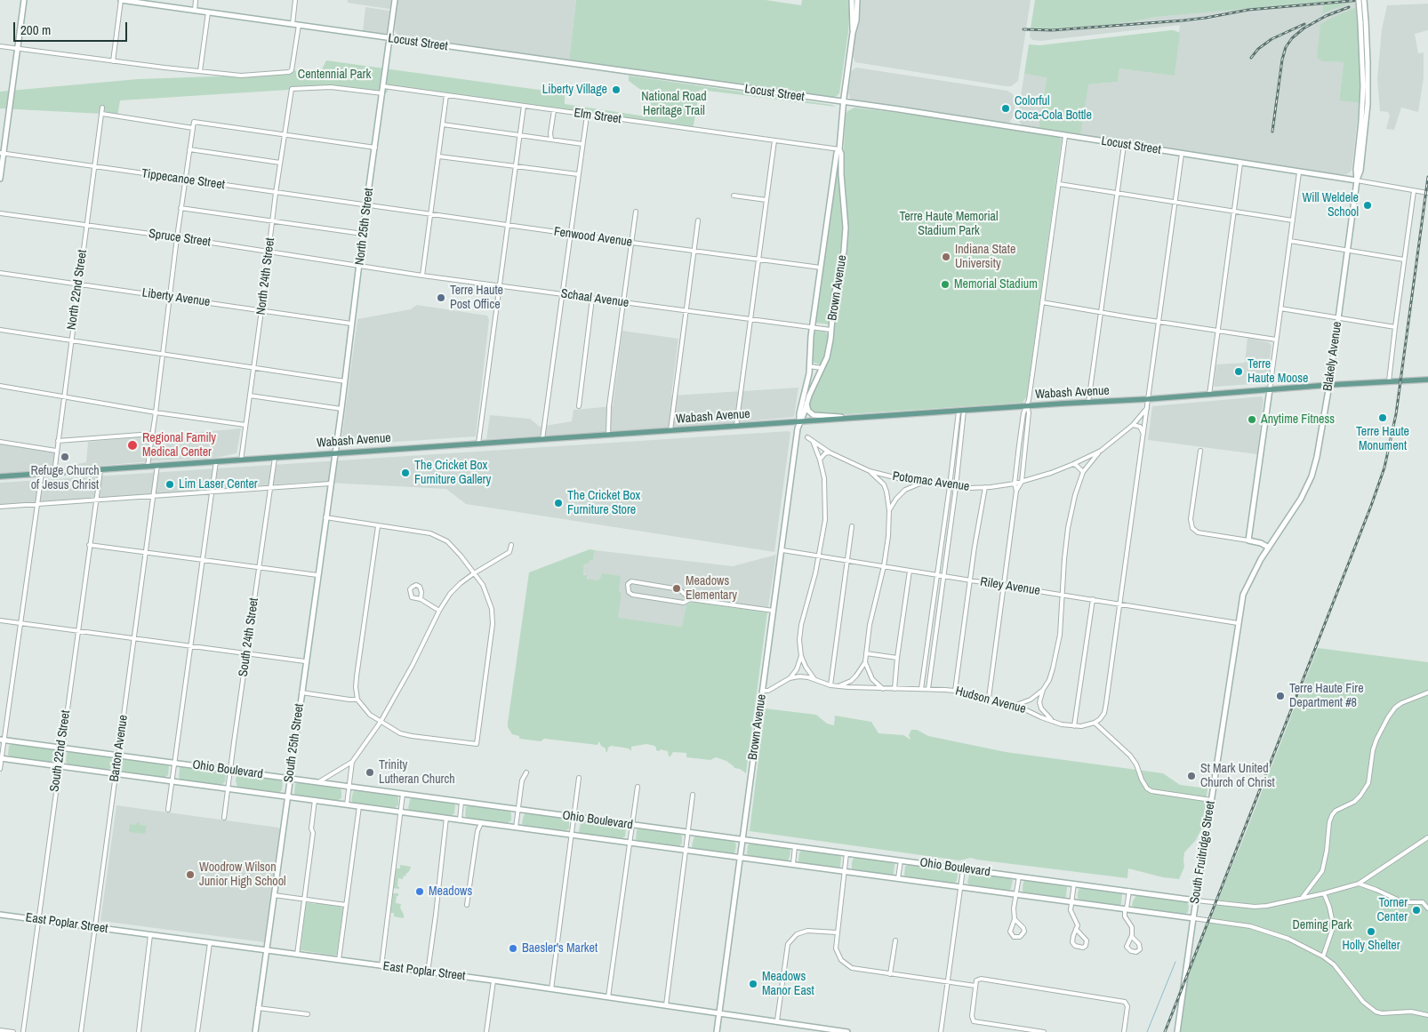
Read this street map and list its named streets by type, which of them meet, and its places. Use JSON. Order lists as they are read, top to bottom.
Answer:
{
  "streets": {
    "main road": ["Wabash Avenue"],
    "street": [
      "Locust Street",
      "Elm Street",
      "Tippecanoe Street",
      "North 25th Street",
      "Fenwood Avenue",
      "Spruce Street",
      "North 24th Street",
      "Brown Avenue",
      "North 22nd Street",
      "Liberty Avenue",
      "Schaal Avenue",
      "Blakely Avenue",
      "Potomac Avenue",
      "Riley Avenue",
      "South 24th Street",
      "Hudson Avenue",
      "South 25th Street",
      "Barton Avenue",
      "South 22nd Street",
      "Ohio Boulevard",
      "South Fruitridge Street",
      "East Poplar Street"
    ]
  },
  "crossings": [
    ["Locust Street", "North 25th Street"],
    ["Locust Street", "Brown Avenue"],
    ["Locust Street", "Blakely Avenue"],
    ["Elm Street", "North 25th Street"],
    ["Elm Street", "Brown Avenue"],
    ["Tippecanoe Street", "North 25th Street"],
    ["Tippecanoe Street", "Fenwood Avenue"],
    ["Tippecanoe Street", "North 24th Street"],
    ["Tippecanoe Street", "North 22nd Street"],
    ["North 25th Street", "Fenwood Avenue"],
    ["North 25th Street", "Spruce Street"],
    ["North 25th Street", "North 24th Street"],
    ["North 25th Street", "Liberty Avenue"],
    ["North 25th Street", "Schaal Avenue"],
    ["North 25th Street", "Wabash Avenue"],
    ["North 25th Street", "South 25th Street"],
    ["Fenwood Avenue", "Brown Avenue"],
    ["Spruce Street", "North 24th Street"],
    ["Spruce Street", "North 22nd Street"],
    ["Spruce Street", "Schaal Avenue"],
    ["North 24th Street", "Liberty Avenue"],
    ["North 24th Street", "Wabash Avenue"],
    ["Brown Avenue", "Schaal Avenue"],
    ["Brown Avenue", "Wabash Avenue"],
    ["Brown Avenue", "Riley Avenue"],
    ["Brown Avenue", "Hudson Avenue"],
    ["Brown Avenue", "Ohio Boulevard"],
    ["Brown Avenue", "East Poplar Street"],
    ["North 22nd Street", "Liberty Avenue"],
    ["North 22nd Street", "Wabash Avenue"],
    ["Blakely Avenue", "Wabash Avenue"],
    ["Blakely Avenue", "South Fruitridge Street"],
    ["Wabash Avenue", "South 24th Street"],
    ["Wabash Avenue", "South 25th Street"],
    ["Wabash Avenue", "Barton Avenue"],
    ["Wabash Avenue", "South 22nd Street"],
    ["Riley Avenue", "South Fruitridge Street"],
    ["South 24th Street", "Ohio Boulevard"],
    ["South 25th Street", "Ohio Boulevard"],
    ["South 25th Street", "East Poplar Street"],
    ["Barton Avenue", "Ohio Boulevard"],
    ["Barton Avenue", "East Poplar Street"],
    ["South 22nd Street", "Ohio Boulevard"],
    ["South 22nd Street", "East Poplar Street"],
    ["Ohio Boulevard", "South Fruitridge Street"]
  ],
  "parks": [
    "Centennial Park",
    "National Road Heritage Trail",
    "Terre Haute Memorial Stadium Park",
    "Deming Park"
  ],
  "places": [
    "Liberty Village",
    "Colorful Coca-Cola Bottle",
    "Will Weldele School",
    "Indiana State University",
    "Memorial Stadium",
    "Terre Haute Post Office",
    "Terre Haute Moose",
    "Terre Haute Monument",
    "Anytime Fitness",
    "Regional Family Medical Center",
    "Refuge Church of Jesus Christ",
    "The Cricket Box Furniture Gallery",
    "Lim Laser Center",
    "The Cricket Box Furniture Store",
    "Meadows Elementary",
    "Terre Haute Fire Department #8",
    "Trinity Lutheran Church",
    "St Mark United Church of Christ",
    "Woodrow Wilson Junior High School",
    "Meadows",
    "Torner Center",
    "Holly Shelter",
    "Baesler's Market",
    "Meadows Manor East"
  ],
  "scale_bar": "200 m"
}
